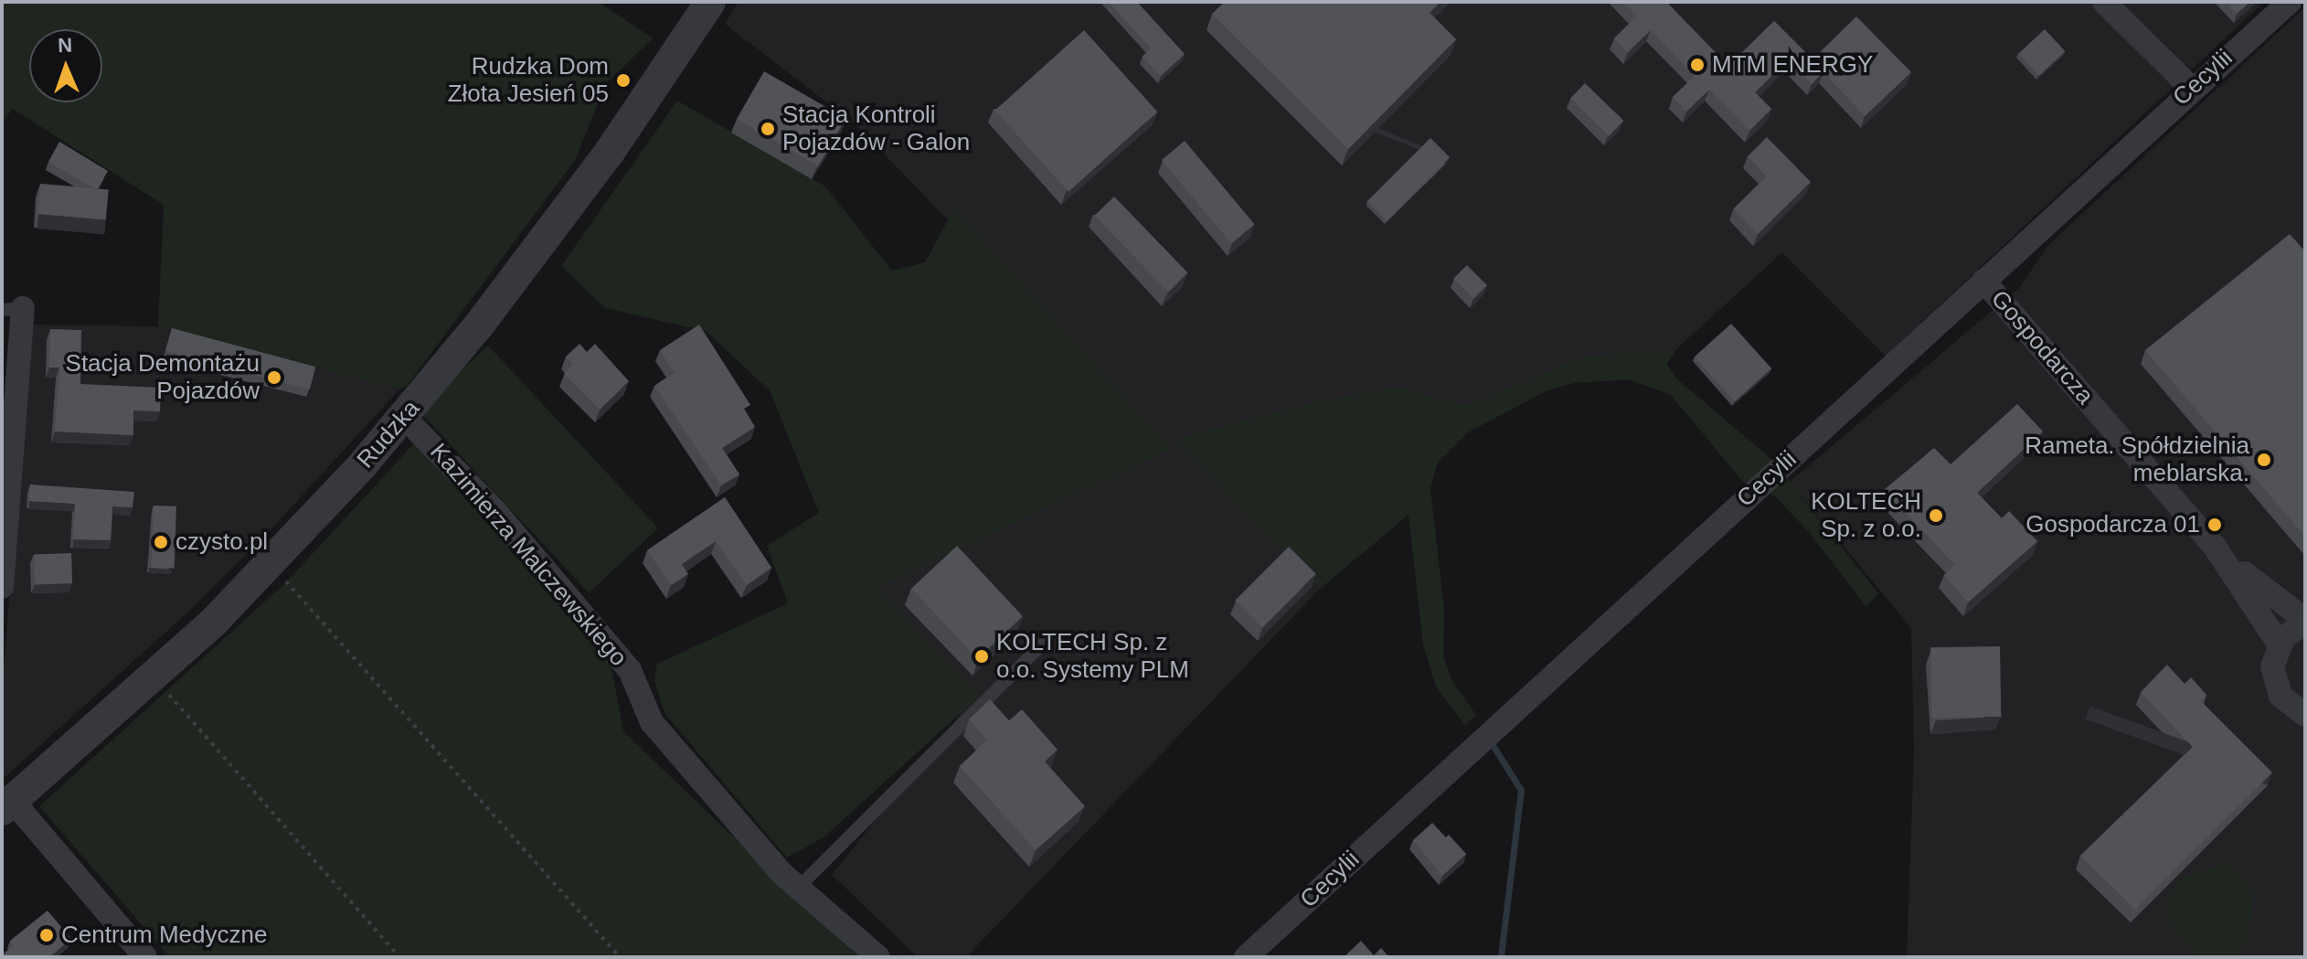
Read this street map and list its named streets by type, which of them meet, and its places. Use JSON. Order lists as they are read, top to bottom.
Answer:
{
  "streets": {
    "street": [
      "Cecylii",
      "Gospodarcza",
      "Rudzka",
      "Kazimierza Malczewskiego"
    ]
  },
  "crossings": [
    ["Cecylii", "Gospodarcza"],
    ["Rudzka", "Kazimierza Malczewskiego"]
  ],
  "places": [
    "MTM ENERGY",
    "Rudzka Dom Złota Jesień 05",
    "Stacja Kontroli Pojazdów - Galon",
    "Stacja Demontażu Pojazdów",
    "Rameta. Spółdzielnia meblarska.",
    "KOLTECH Sp. z o.o.",
    "Gospodarcza 01",
    "czysto.pl",
    "KOLTECH Sp. z o.o. Systemy PLM",
    "Centrum Medyczne"
  ],
  "north": "top"
}
